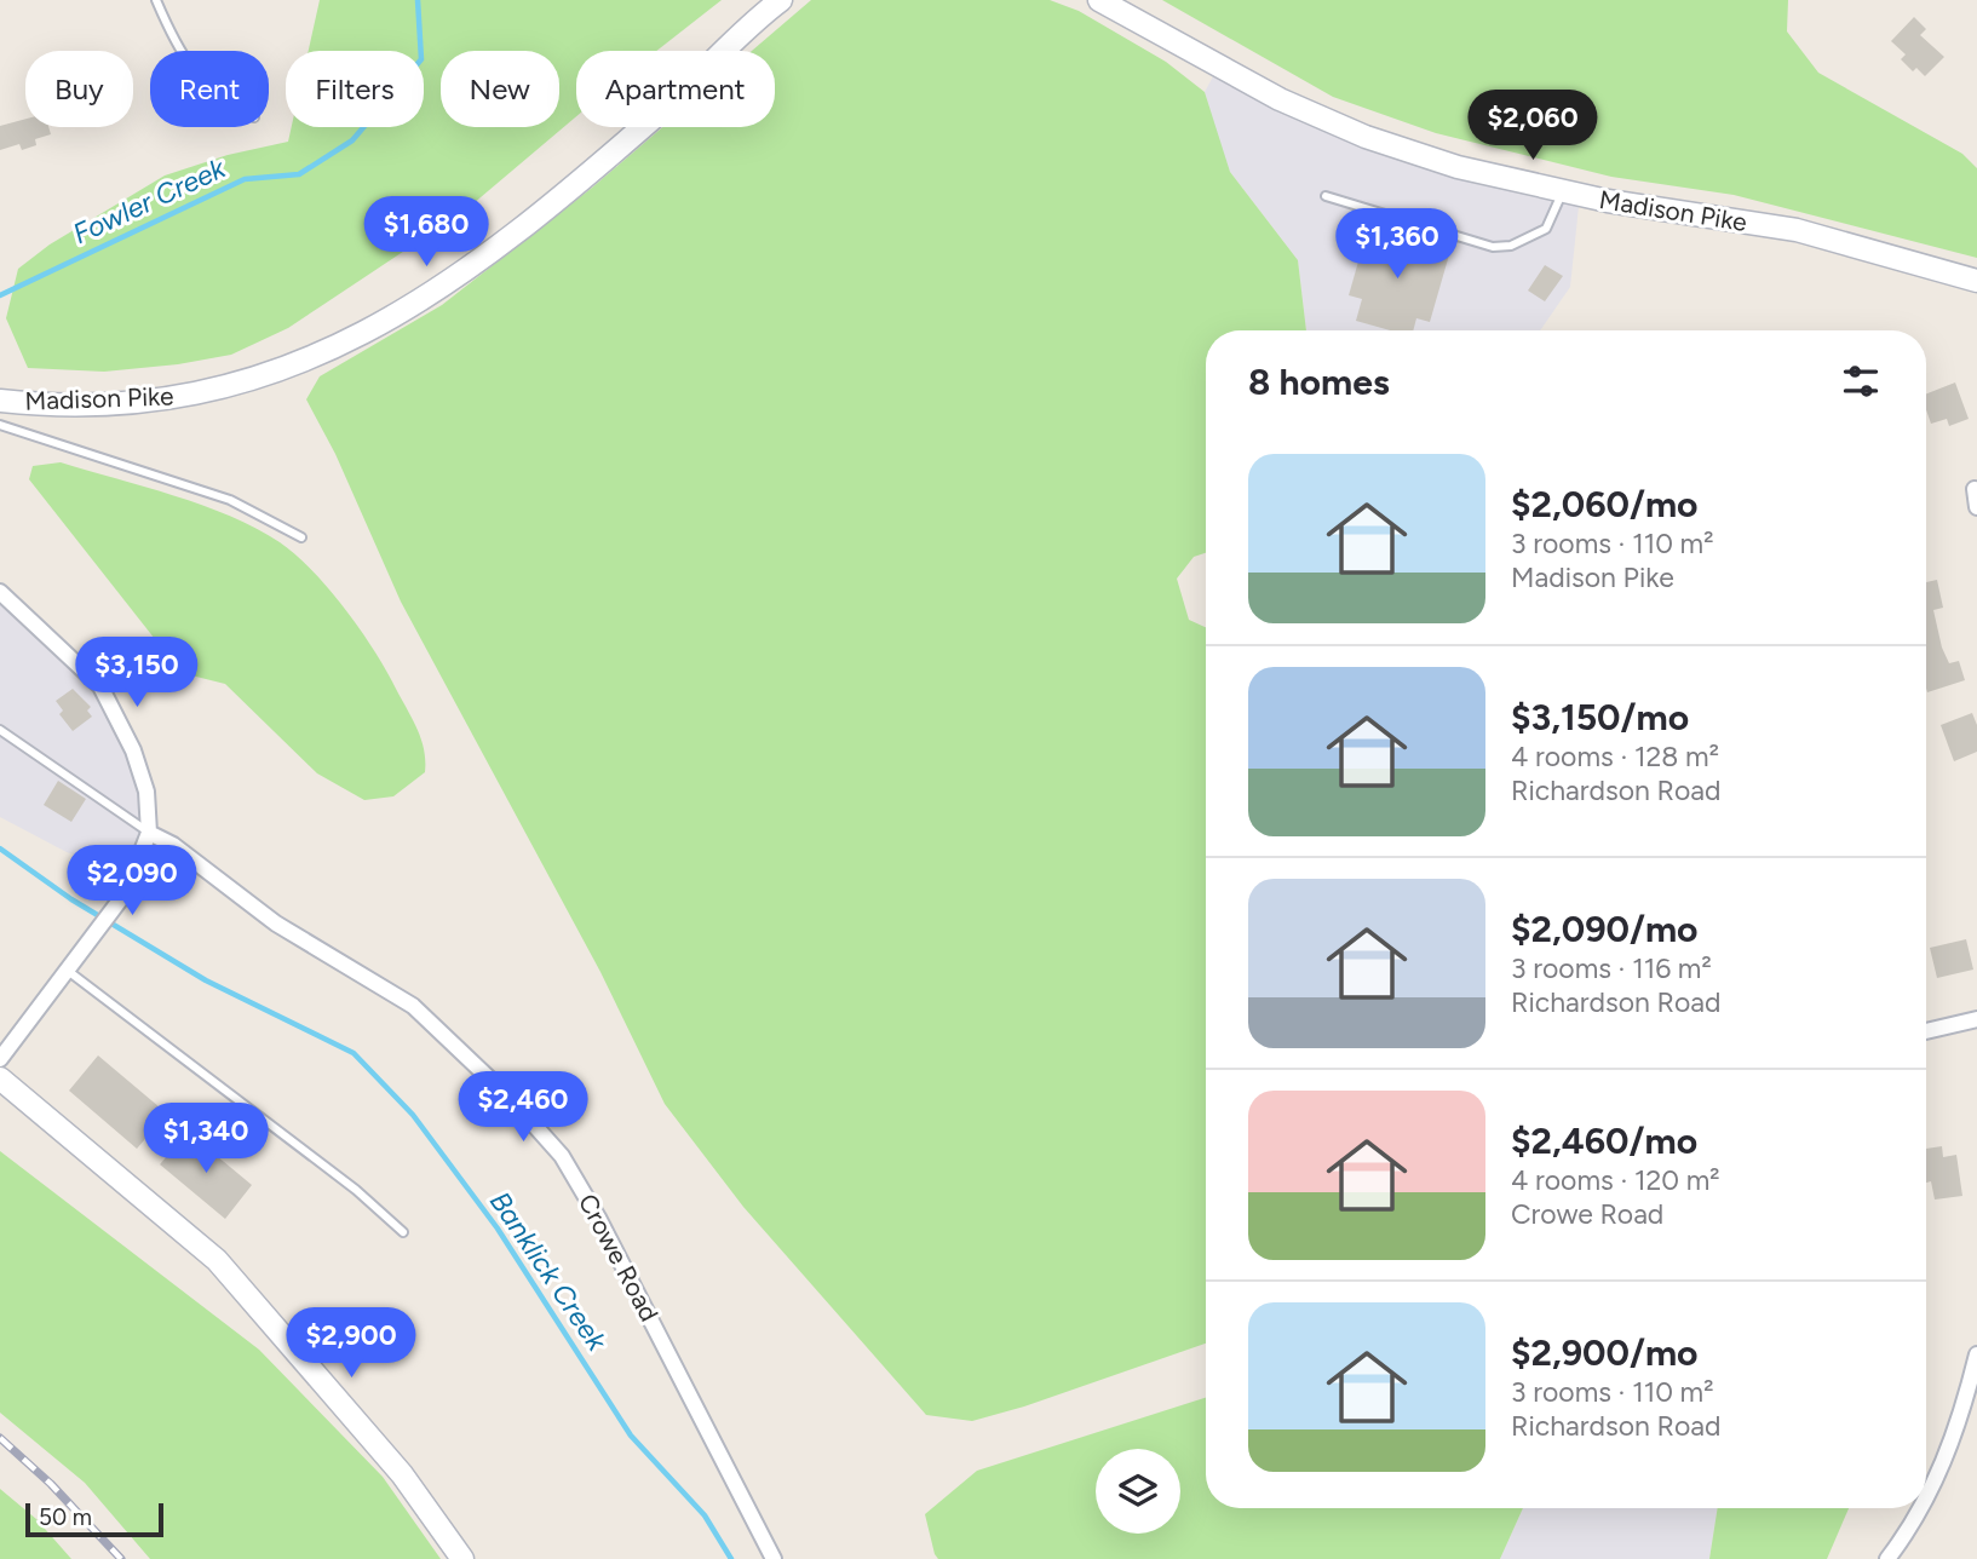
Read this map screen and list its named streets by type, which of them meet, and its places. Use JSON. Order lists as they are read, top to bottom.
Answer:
{
  "streets": {
    "street": ["Madison Pike", "Crowe Road"]
  },
  "water": ["Fowler Creek", "Banklick Creek"],
  "scale_bar": "50 m",
  "page": {
    "chip": [
      "Buy",
      "Rent",
      "Filters",
      "New",
      "Apartment"
    ],
    "price": [
      "$2,060",
      "$1,680",
      "$1,360",
      "$3,150",
      "$2,090",
      "$2,460",
      "$1,340",
      "$2,900"
    ],
    "heading": "8 homes",
    "list": [
      {
        "name": "$2,060/mo",
        "note": "3 rooms · 110 m² · Madison Pike"
      },
      {
        "name": "$3,150/mo",
        "note": "4 rooms · 128 m² · Richardson Road"
      },
      {
        "name": "$2,090/mo",
        "note": "3 rooms · 116 m² · Richardson Road"
      },
      {
        "name": "$2,460/mo",
        "note": "4 rooms · 120 m² · Crowe Road"
      },
      {
        "name": "$2,900/mo",
        "note": "3 rooms · 110 m² · Richardson Road"
      }
    ],
    "scale": "50 m"
  }
}
